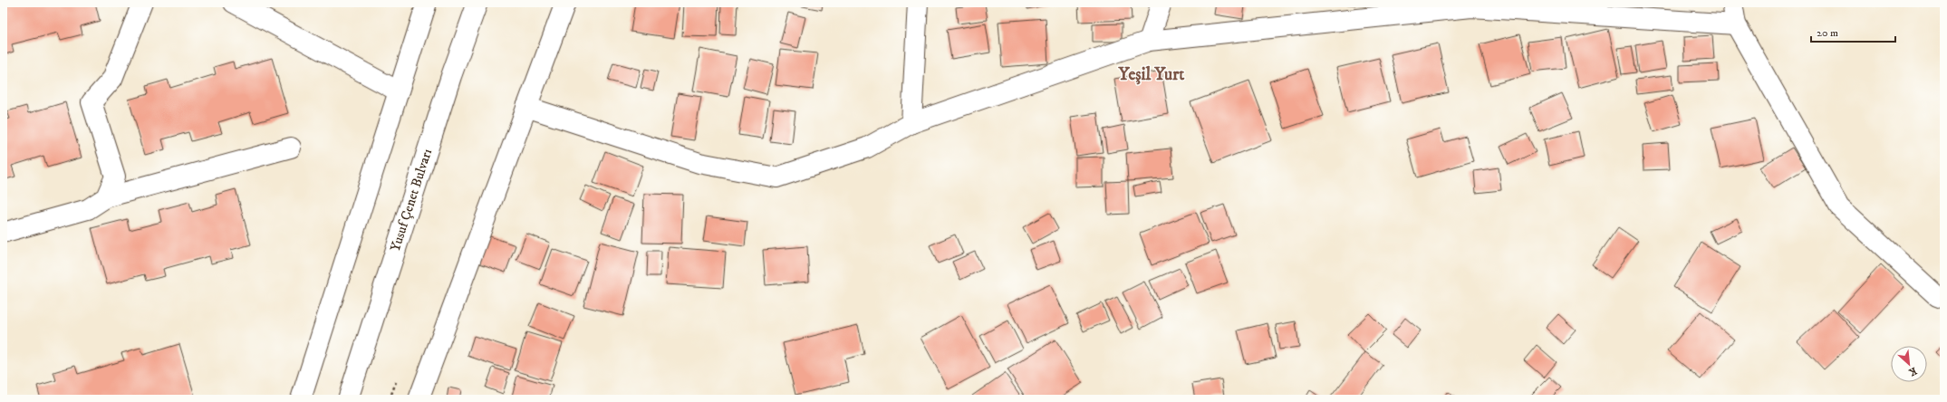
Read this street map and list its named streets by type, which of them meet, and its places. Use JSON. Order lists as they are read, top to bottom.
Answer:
{
  "streets": {
    "main road": ["Yusuf Çenet Bulvarı"]
  },
  "districts": ["Yeşil Yurt"],
  "scale_bar": "20 m",
  "north": "bottom right"
}
